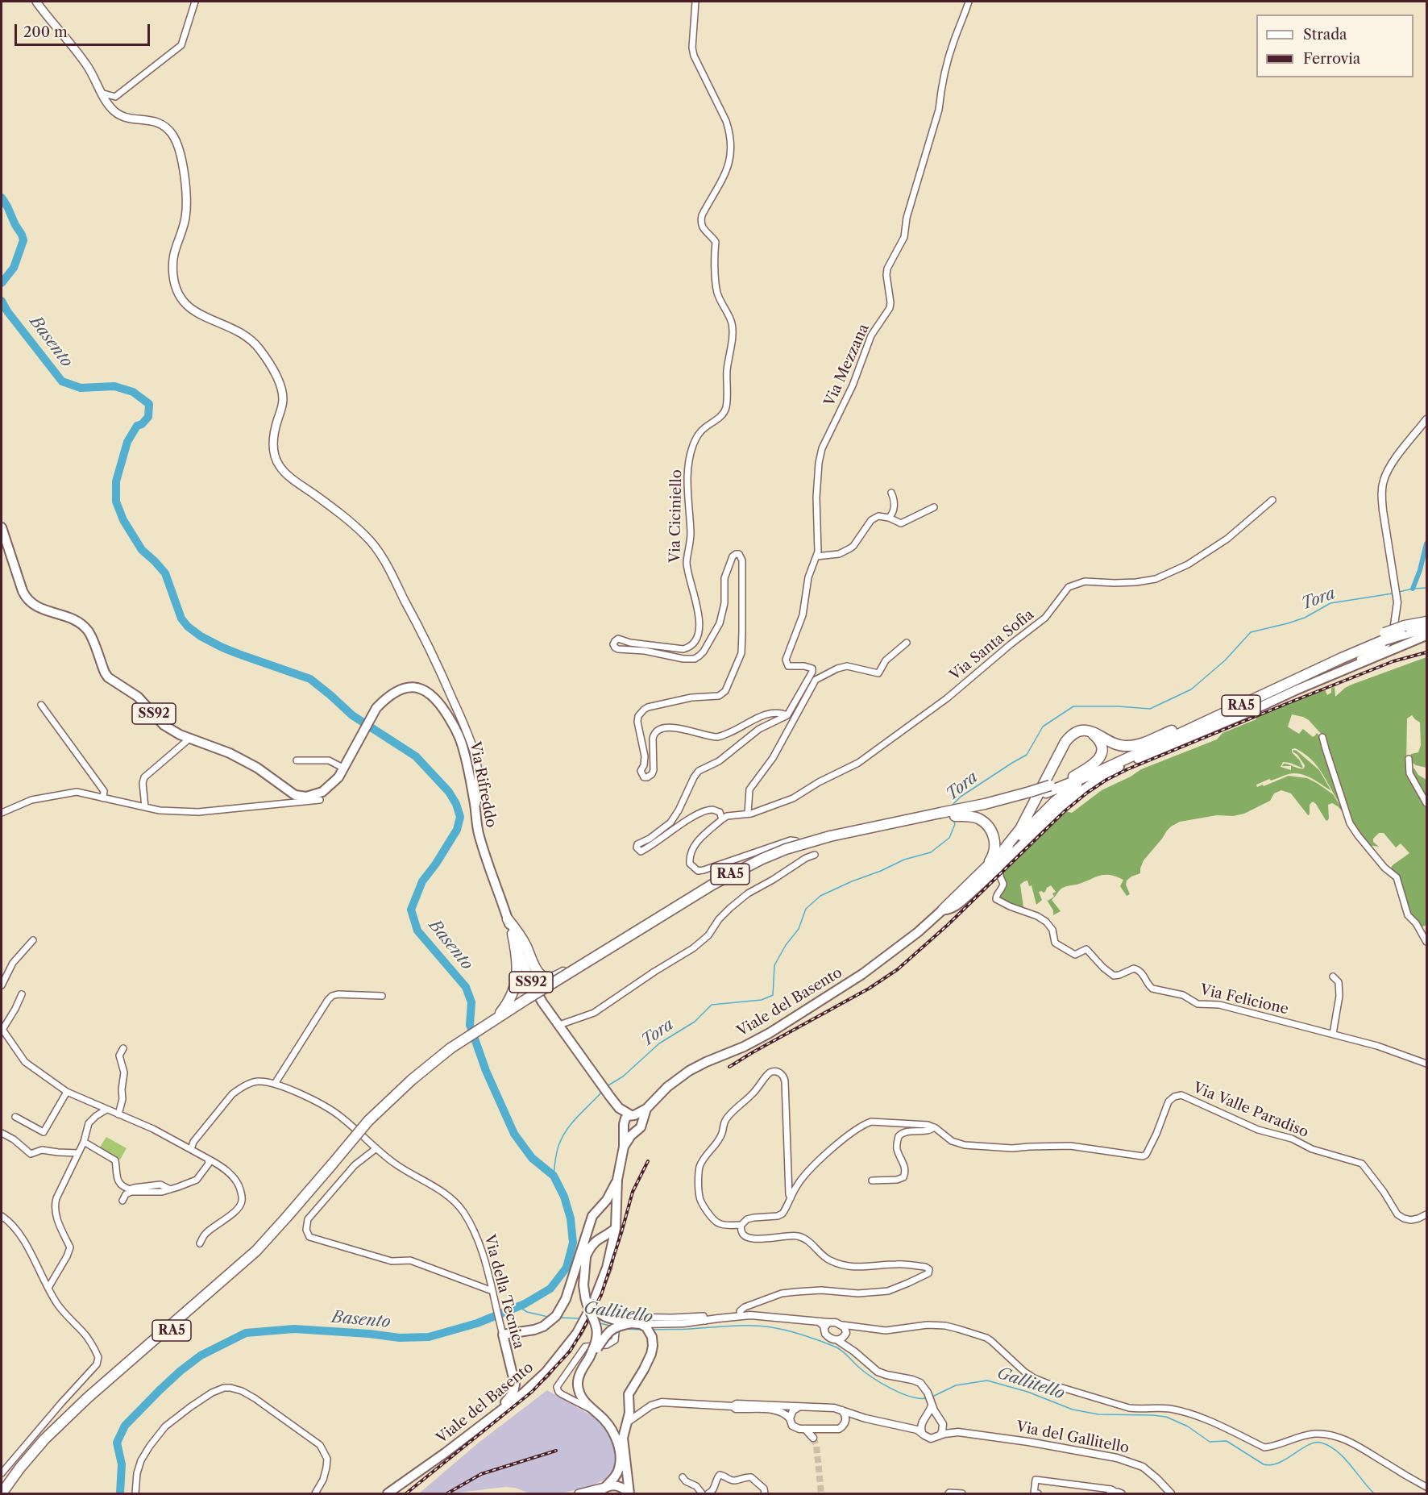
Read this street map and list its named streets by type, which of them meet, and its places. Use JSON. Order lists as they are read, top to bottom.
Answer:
{
  "streets": {
    "highway": ["RA5"],
    "main road": [
      "SS92",
      "Via Rifreddo",
      "Viale del Basento",
      "Via della Tecnica"
    ],
    "street": [
      "Via Mezzana",
      "Via Ciciniello",
      "Via Santa Sofia",
      "Via Felicione",
      "Via Valle Paradiso",
      "Via del Gallitello"
    ]
  },
  "crossings": [
    ["Via Mezzana", "Via Ciciniello"],
    ["SS92", "Via Rifreddo"],
    ["SS92", "Viale del Basento"],
    ["Via Felicione", "Viale del Basento"],
    ["Viale del Basento", "Via della Tecnica"]
  ],
  "water": ["Basento", "Tora", "Gallitello"],
  "legend": ["Strada", "Ferrovia"],
  "scale_bar": "200 m"
}
